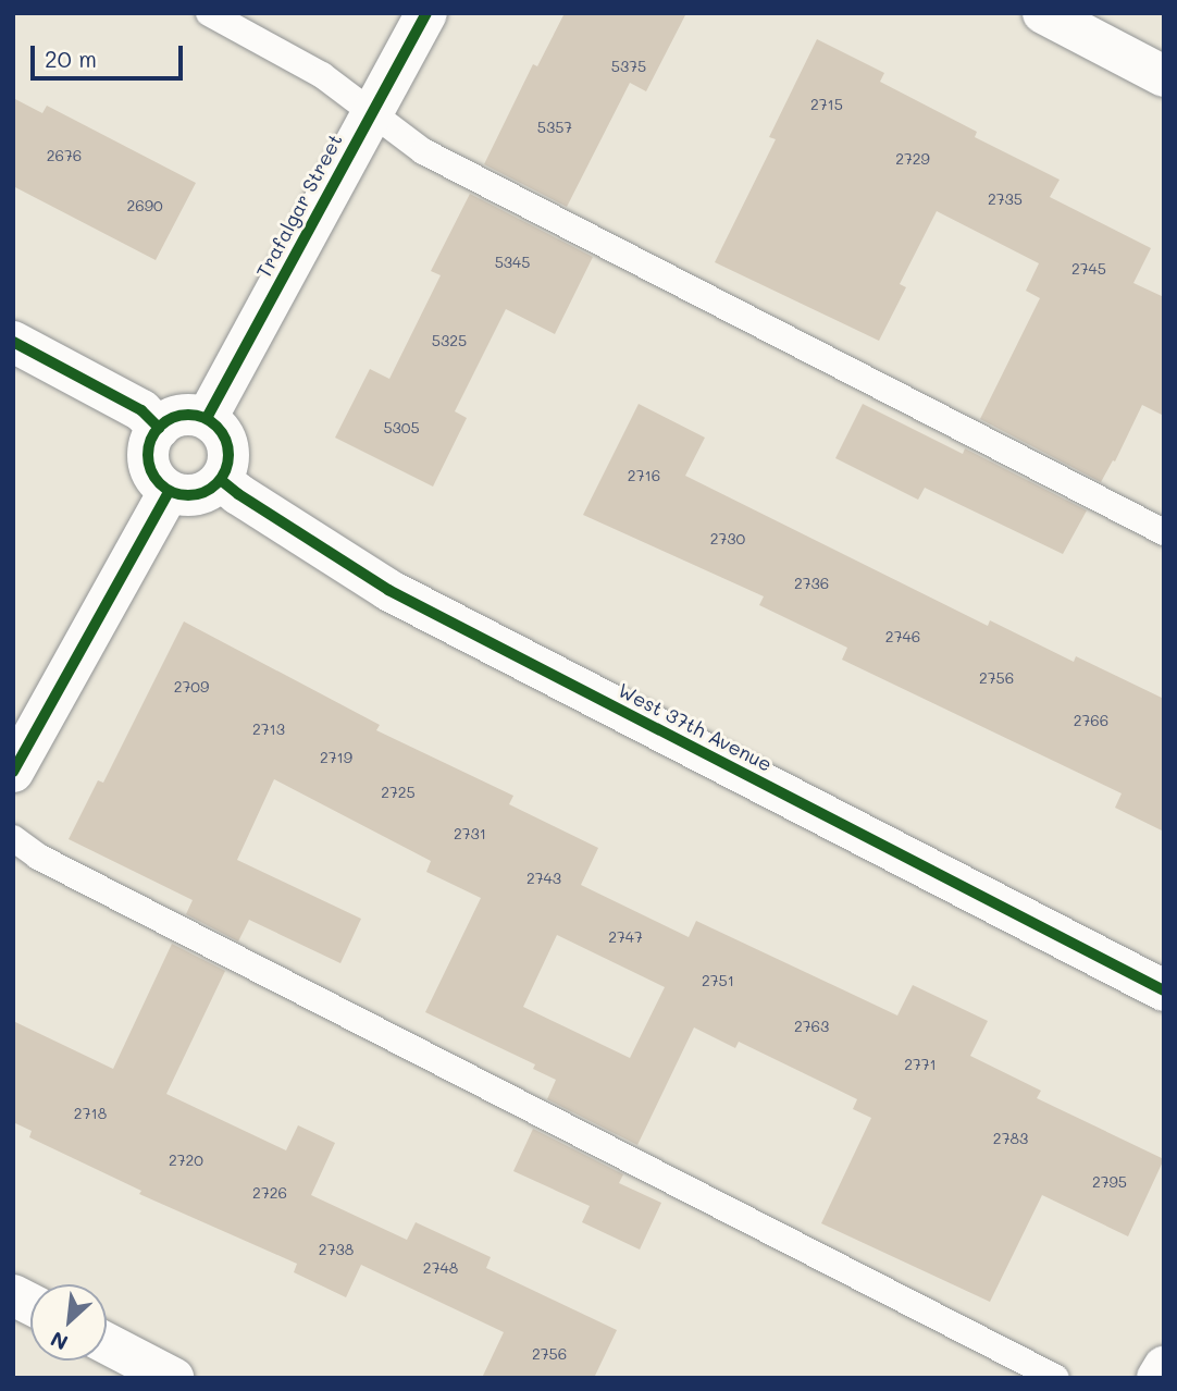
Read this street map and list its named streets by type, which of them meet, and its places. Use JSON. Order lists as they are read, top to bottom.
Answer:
{
  "streets": {
    "street": ["Trafalgar Street", "West 37th Avenue"]
  },
  "crossings": [
    ["Trafalgar Street", "West 37th Avenue"]
  ],
  "house_numbers": [
    "5375",
    "2715",
    "5357",
    "2676",
    "2729",
    "2735",
    "2690",
    "5345",
    "2745",
    "5325",
    "5305",
    "2716",
    "2730",
    "2736",
    "2746",
    "2756",
    "2709",
    "2766",
    "2713",
    "2719",
    "2725",
    "2731",
    "2743",
    "2747",
    "2751",
    "2763",
    "2771",
    "2718",
    "2783",
    "2720",
    "2795",
    "2726",
    "2738",
    "2748",
    "2756"
  ],
  "scale_bar": "20 m",
  "north": "bottom left"
}
